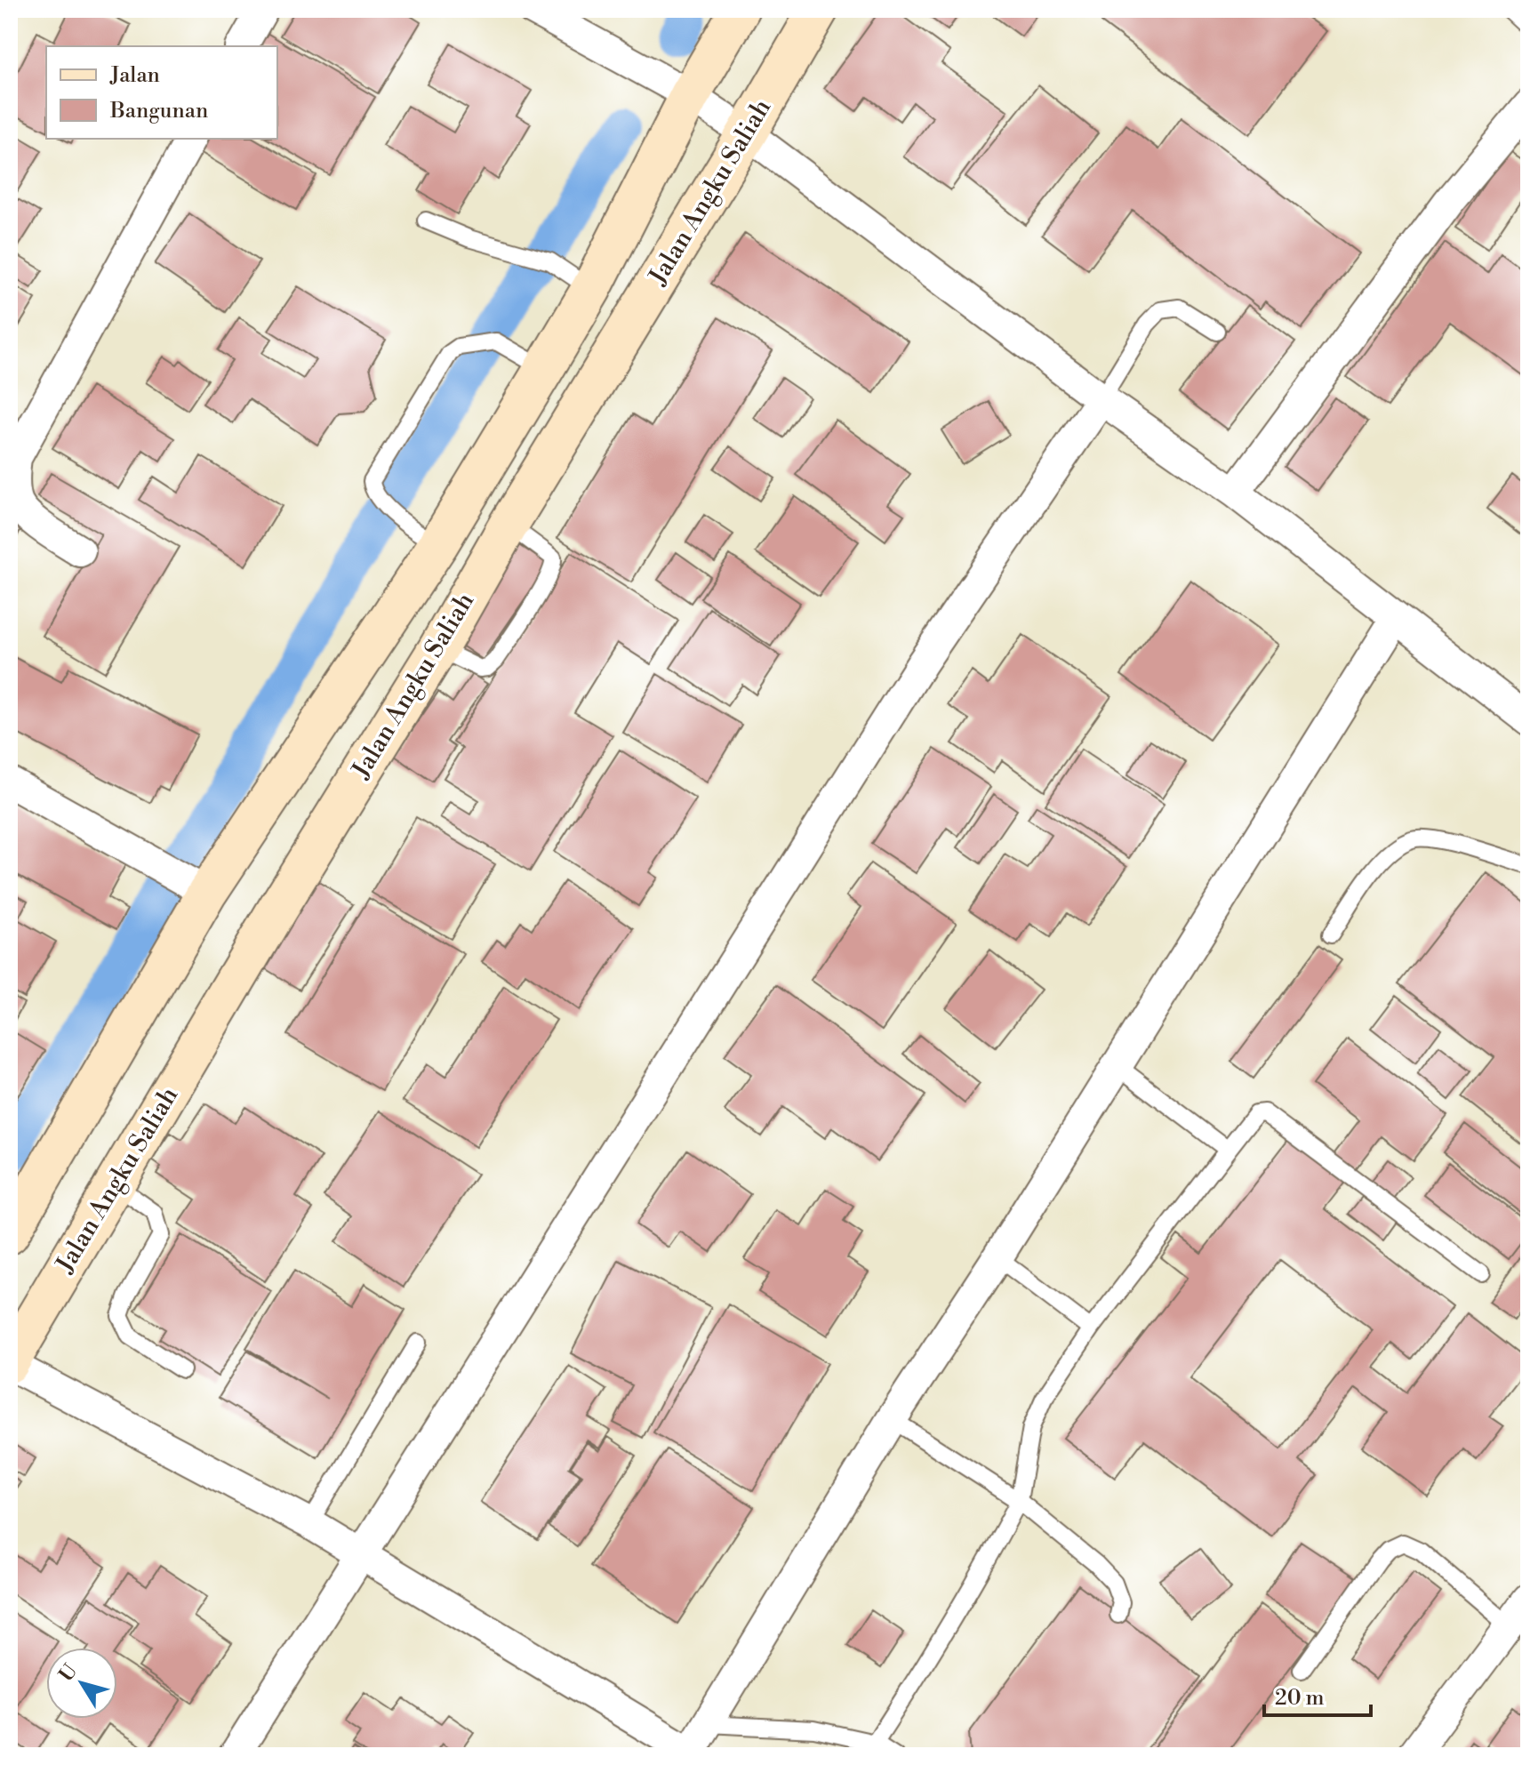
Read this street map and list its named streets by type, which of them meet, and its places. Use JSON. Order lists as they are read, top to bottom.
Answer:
{
  "streets": {
    "main road": ["Jalan Angku Saliah"]
  },
  "legend": ["Jalan", "Bangunan"],
  "scale_bar": "20 m",
  "north": "top left"
}
